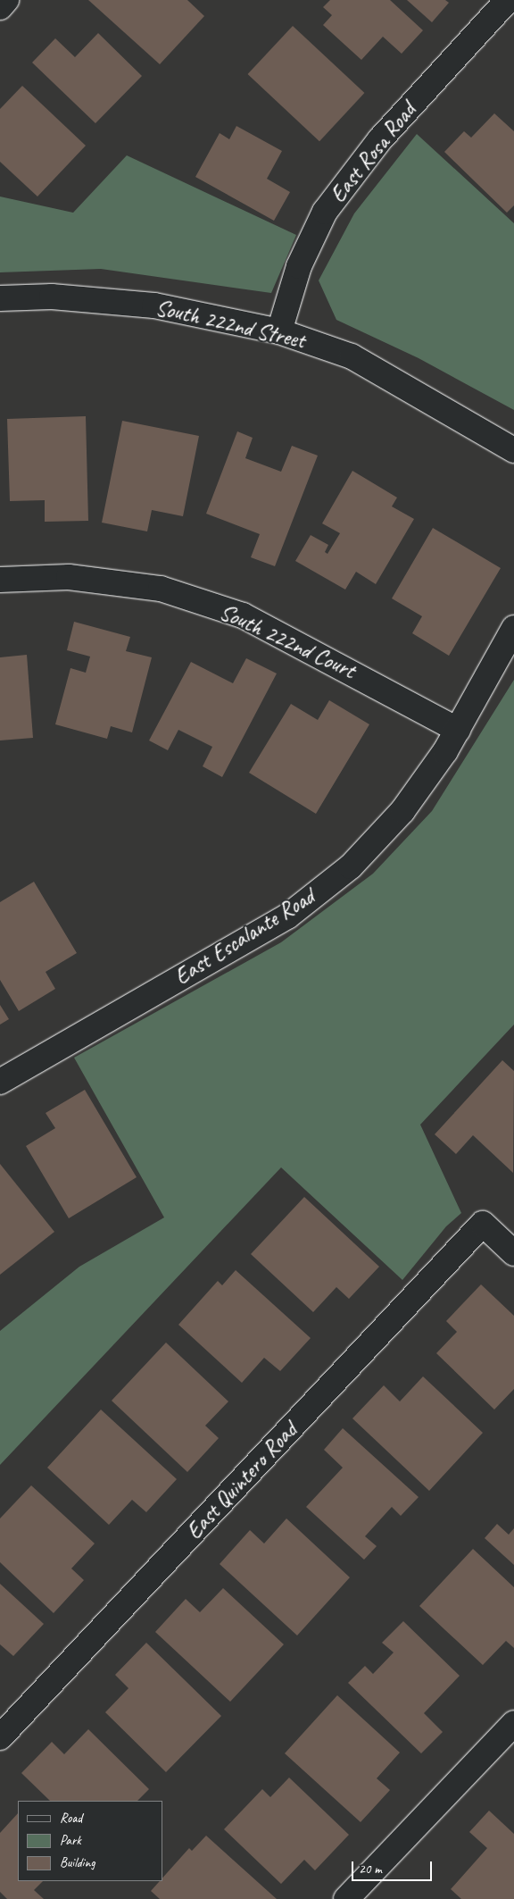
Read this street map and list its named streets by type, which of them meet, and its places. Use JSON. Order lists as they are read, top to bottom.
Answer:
{
  "streets": {
    "street": [
      "East Rosa Road",
      "South 222nd Street",
      "South 222nd Court",
      "East Escalante Road",
      "East Quintero Road"
    ]
  },
  "crossings": [
    ["East Rosa Road", "South 222nd Street"],
    ["South 222nd Court", "East Escalante Road"]
  ],
  "legend": ["Road", "Park", "Building"],
  "scale_bar": "20 m"
}
